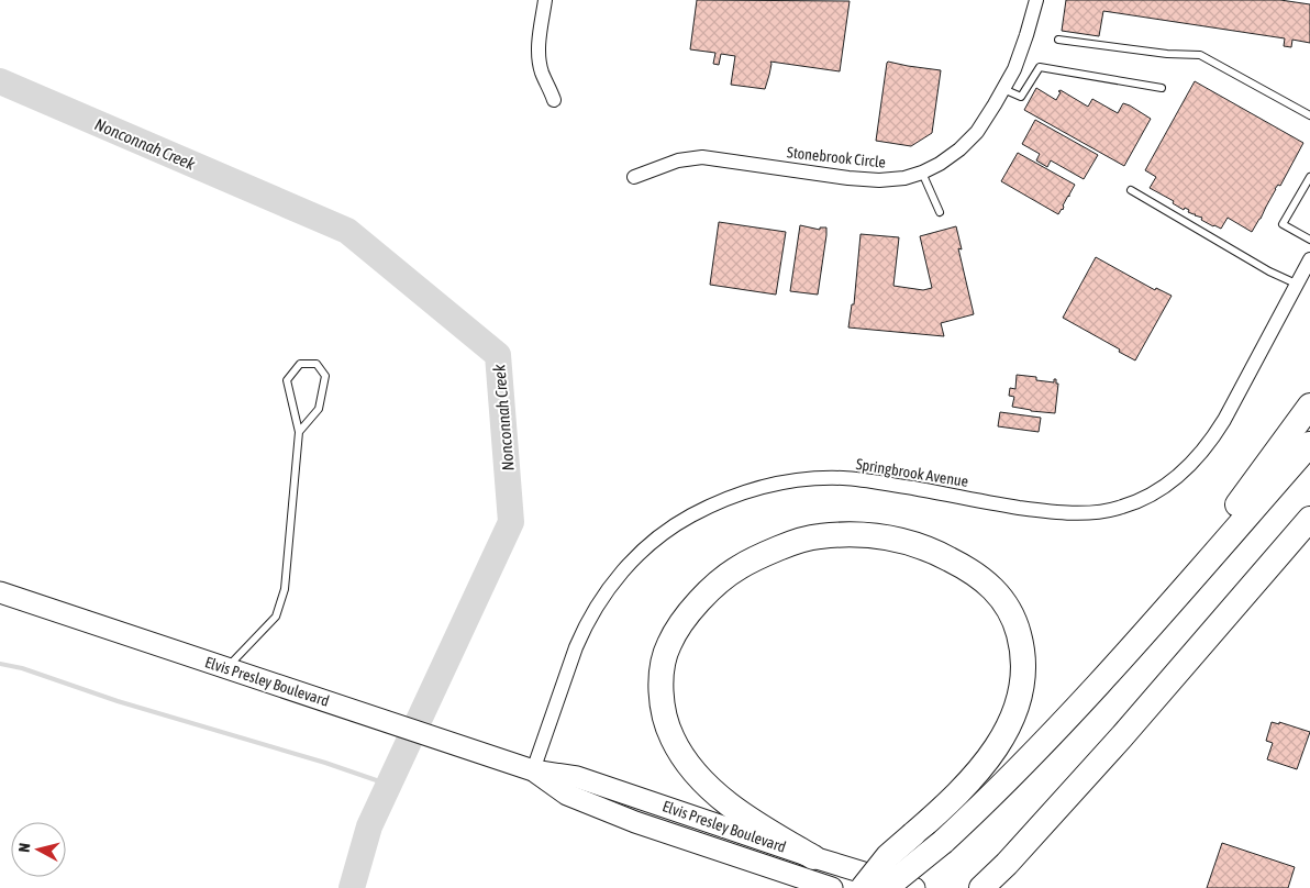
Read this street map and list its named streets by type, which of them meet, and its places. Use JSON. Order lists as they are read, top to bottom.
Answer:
{
  "streets": {
    "main road": ["Elvis Presley Boulevard"],
    "street": ["Stonebrook Circle", "Springbrook Avenue"]
  },
  "crossings": [
    ["Springbrook Avenue", "Elvis Presley Boulevard"]
  ],
  "water": ["Nonconnah Creek"],
  "north": "left"
}
